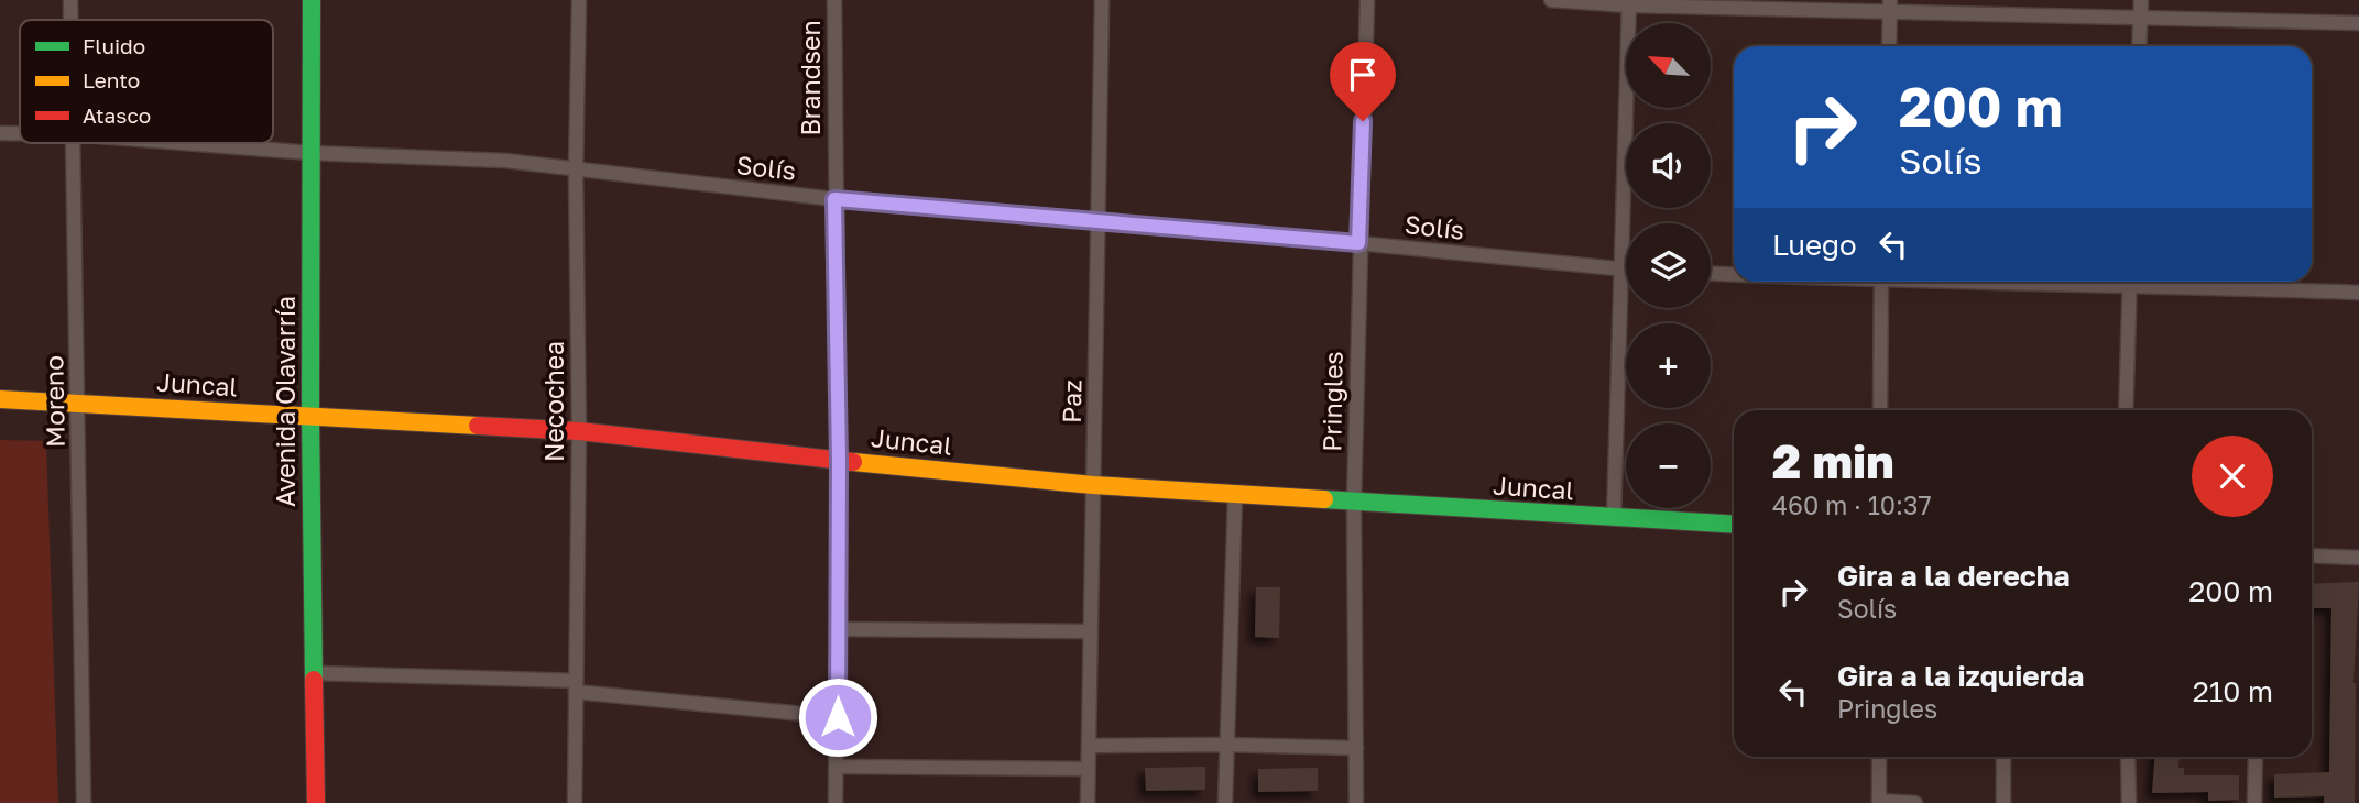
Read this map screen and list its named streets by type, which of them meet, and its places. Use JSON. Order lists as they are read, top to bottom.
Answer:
{
  "streets": {
    "street": [
      "Brandsen",
      "Solís",
      "Juncal",
      "Moreno",
      "Avenida Olavarría",
      "Necochea",
      "Paz",
      "Pringles"
    ]
  },
  "crossings": [
    ["Brandsen", "Solís"],
    ["Brandsen", "Juncal"],
    ["Solís", "Avenida Olavarría"],
    ["Solís", "Necochea"],
    ["Solís", "Paz"],
    ["Solís", "Pringles"],
    ["Juncal", "Moreno"],
    ["Juncal", "Avenida Olavarría"],
    ["Juncal", "Necochea"],
    ["Juncal", "Paz"],
    ["Juncal", "Pringles"]
  ],
  "legend": ["Fluido", "Lento", "Atasco"],
  "north": "top left",
  "page": {
    "map_buttons": ["+", "−"],
    "turn": ["200 m", "Solís"],
    "then": "Luego",
    "heading": ["2 min", "460 m · 10:37"],
    "list": [
      {
        "name": "Gira a la derecha",
        "note": "Solís",
        "value": "200 m"
      },
      {
        "name": "Gira a la izquierda",
        "note": "Pringles",
        "value": "210 m"
      }
    ]
  }
}
